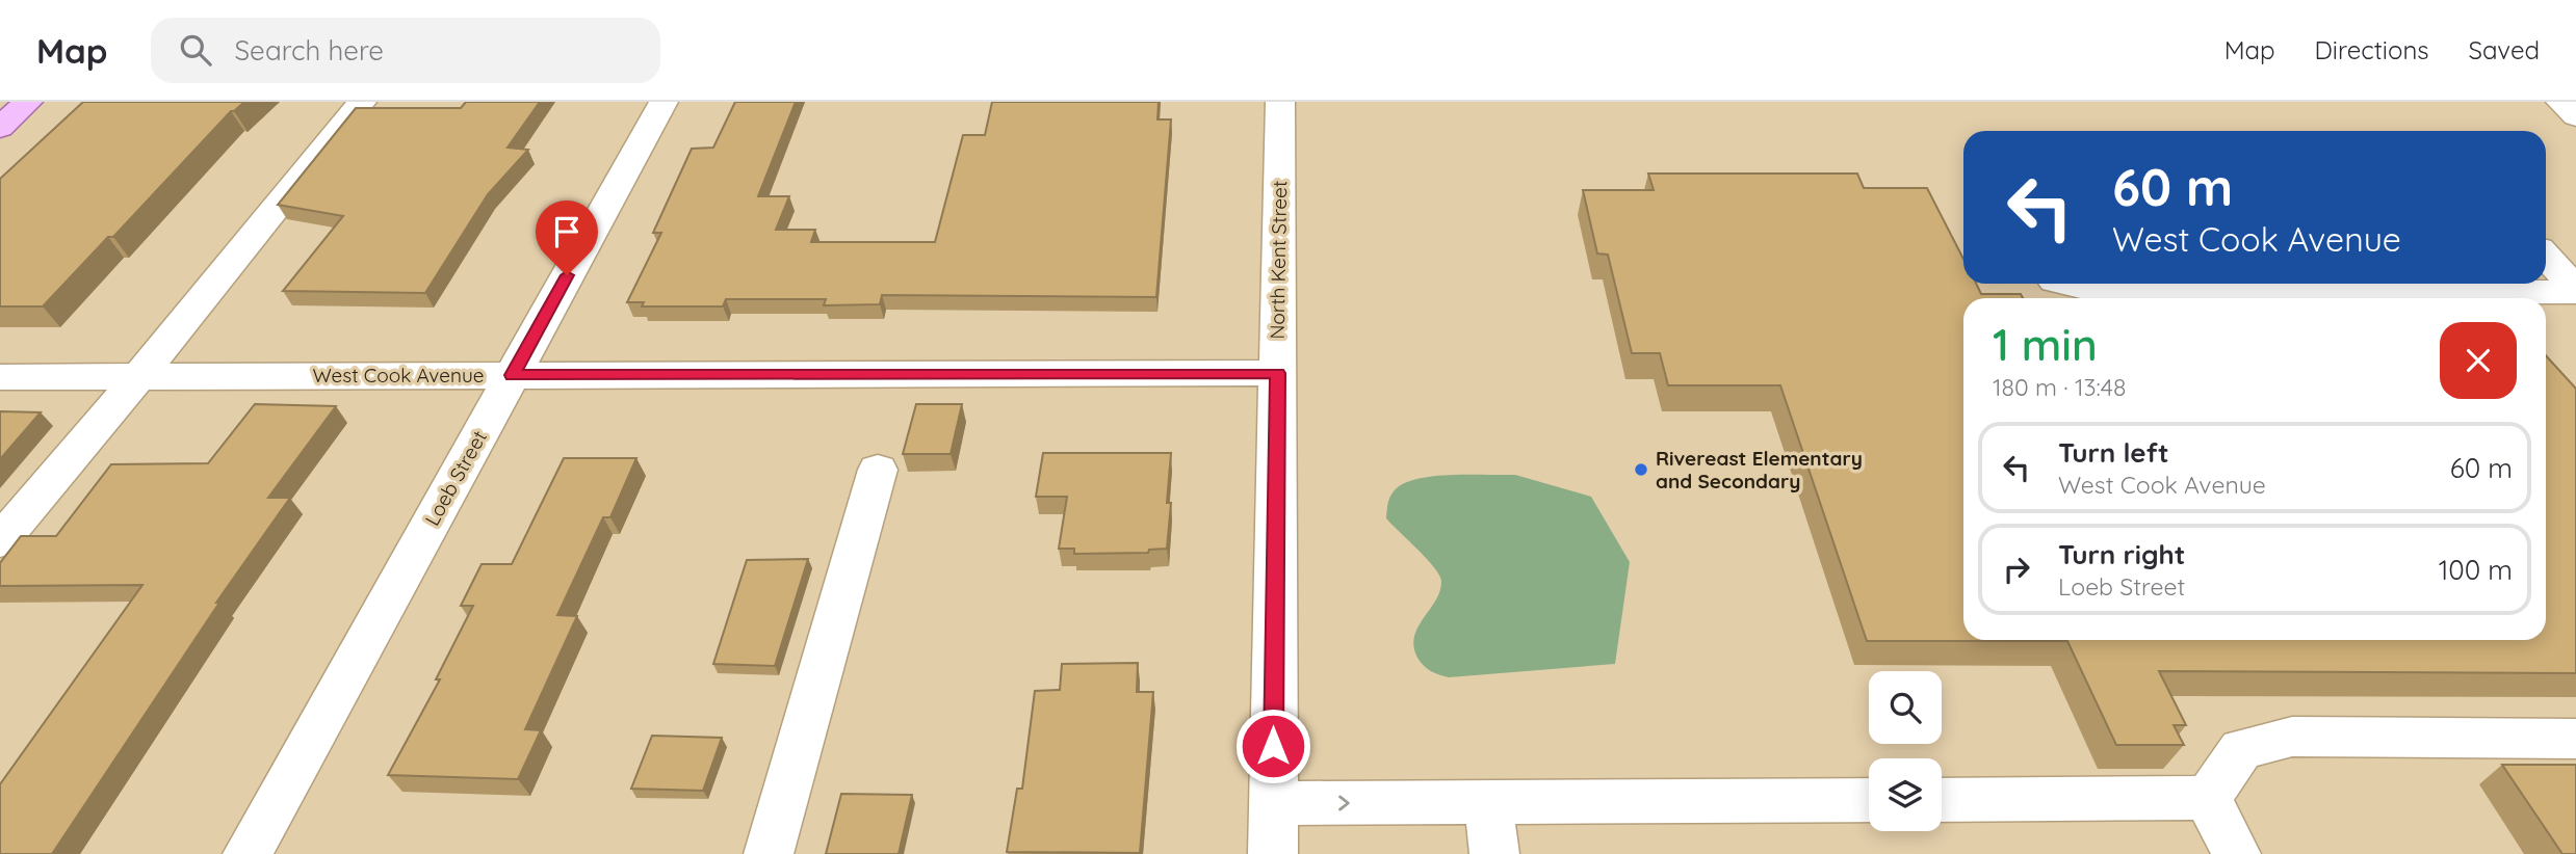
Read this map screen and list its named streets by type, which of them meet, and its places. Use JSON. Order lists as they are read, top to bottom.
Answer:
{
  "streets": {
    "street": ["North Kent Street", "West Cook Avenue", "Loeb Street"]
  },
  "crossings": [
    ["North Kent Street", "West Cook Avenue"],
    ["West Cook Avenue", "Loeb Street"]
  ],
  "places": ["Rivereast Elementary and Secondary"],
  "page": {
    "header": "Map",
    "search": "Search here",
    "nav": ["Map", "Directions", "Saved"],
    "turn": ["60 m", "West Cook Avenue"],
    "heading": ["1 min", "180 m · 13:48"],
    "list": [
      {
        "name": "Turn left",
        "note": "West Cook Avenue",
        "value": "60 m"
      },
      {
        "name": "Turn right",
        "note": "Loeb Street",
        "value": "100 m"
      }
    ]
  }
}
